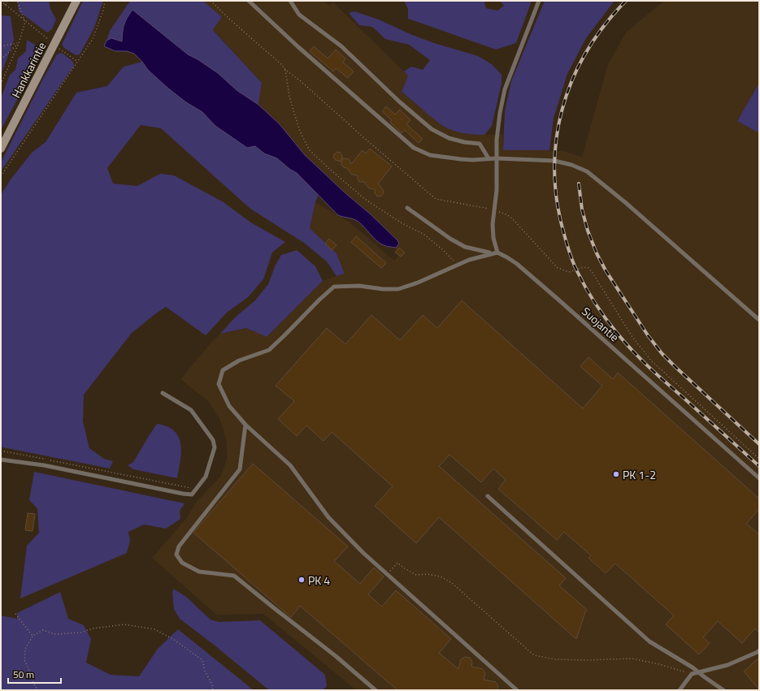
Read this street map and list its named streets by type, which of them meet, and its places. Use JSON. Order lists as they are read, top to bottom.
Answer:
{
  "streets": {
    "main road": ["Hankkarintie"],
    "lane": ["Suojantie"]
  },
  "places": ["PK 1-2", "PK 4"],
  "scale_bar": "50 m"
}
